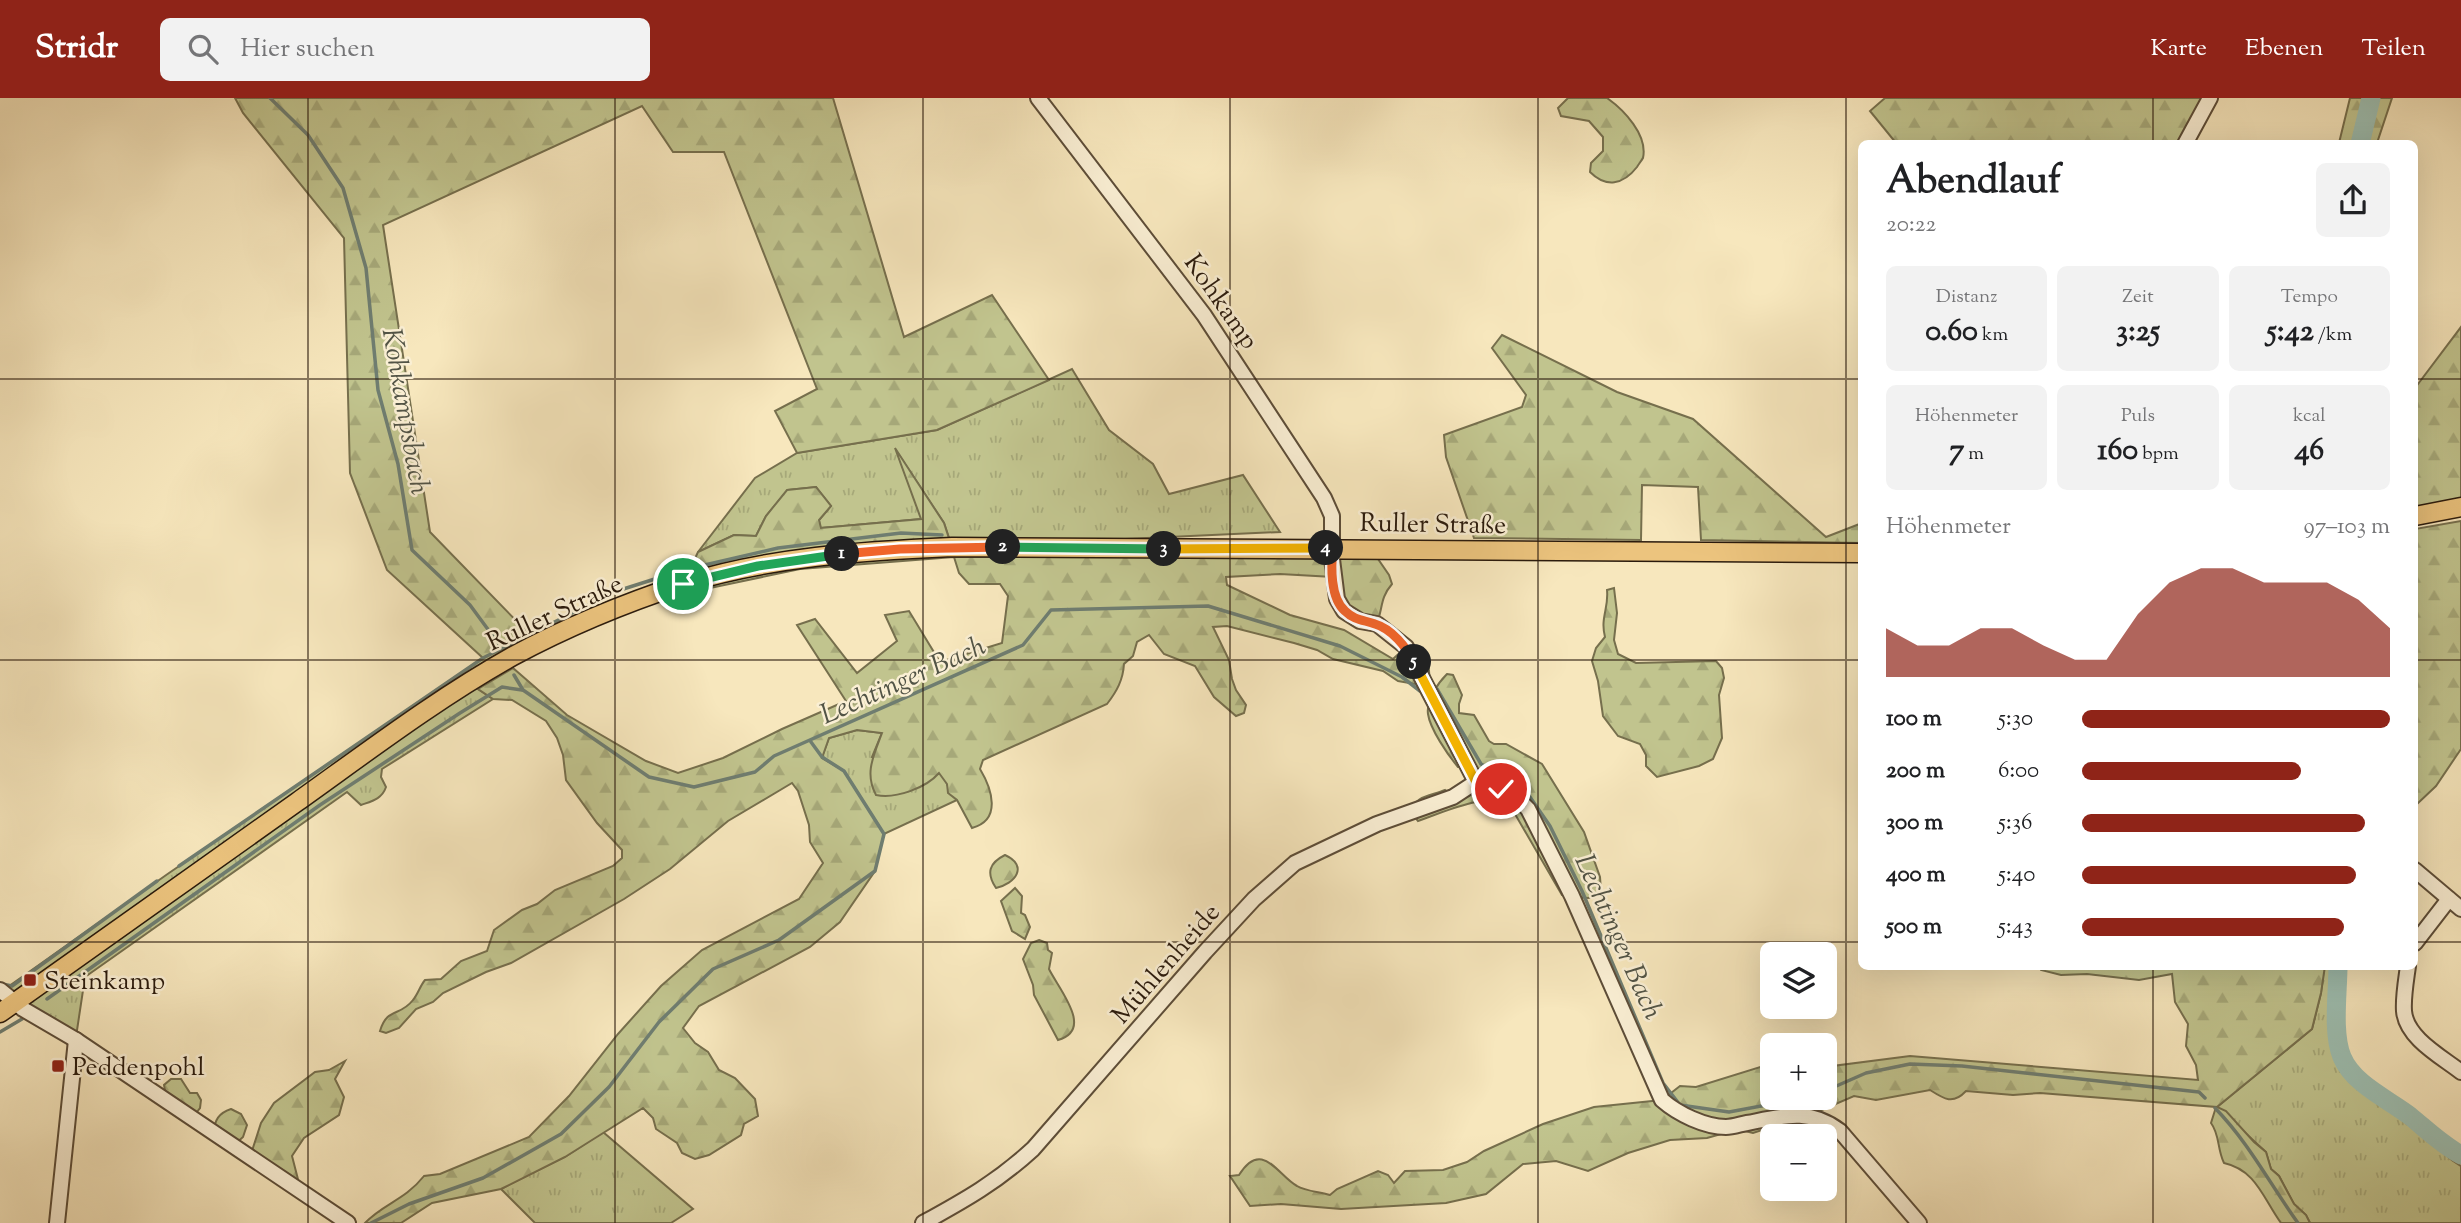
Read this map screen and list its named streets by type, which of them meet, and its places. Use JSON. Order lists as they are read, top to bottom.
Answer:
{
  "streets": {
    "main road": ["Ruller Straße"],
    "street": ["Kohkamp", "Mühlenheide"]
  },
  "crossings": [
    ["Kohkamp", "Ruller Straße"],
    ["Kohkamp", "Mühlenheide"]
  ],
  "water": ["Kohkampsbach", "Lechtinger Bach"],
  "places": {
    "transit": ["Steinkamp", "Peddenpohl"]
  },
  "page": {
    "header": "Stridr",
    "search": "Hier suchen",
    "nav": ["Karte", "Ebenen", "Teilen"],
    "heading": ["Abendlauf", "20:22"],
    "stats": [
      ["Distanz", "0.60 km"],
      ["Zeit", "3:25"],
      ["Tempo", "5:42 /km"],
      ["Höhenmeter", "7 m"],
      ["Puls", "160 bpm"],
      ["kcal", "46"]
    ],
    "chart": ["Höhenmeter", "97–103 m"],
    "pins": [
      "2",
      "4",
      "3",
      "1",
      "5"
    ],
    "list": [
      {
        "name": "100 m",
        "note": "5:30"
      },
      {
        "name": "200 m",
        "note": "6:00"
      },
      {
        "name": "300 m",
        "note": "5:36"
      },
      {
        "name": "400 m",
        "note": "5:40"
      },
      {
        "name": "500 m",
        "note": "5:43"
      }
    ],
    "map_buttons": ["+", "−"]
  }
}
